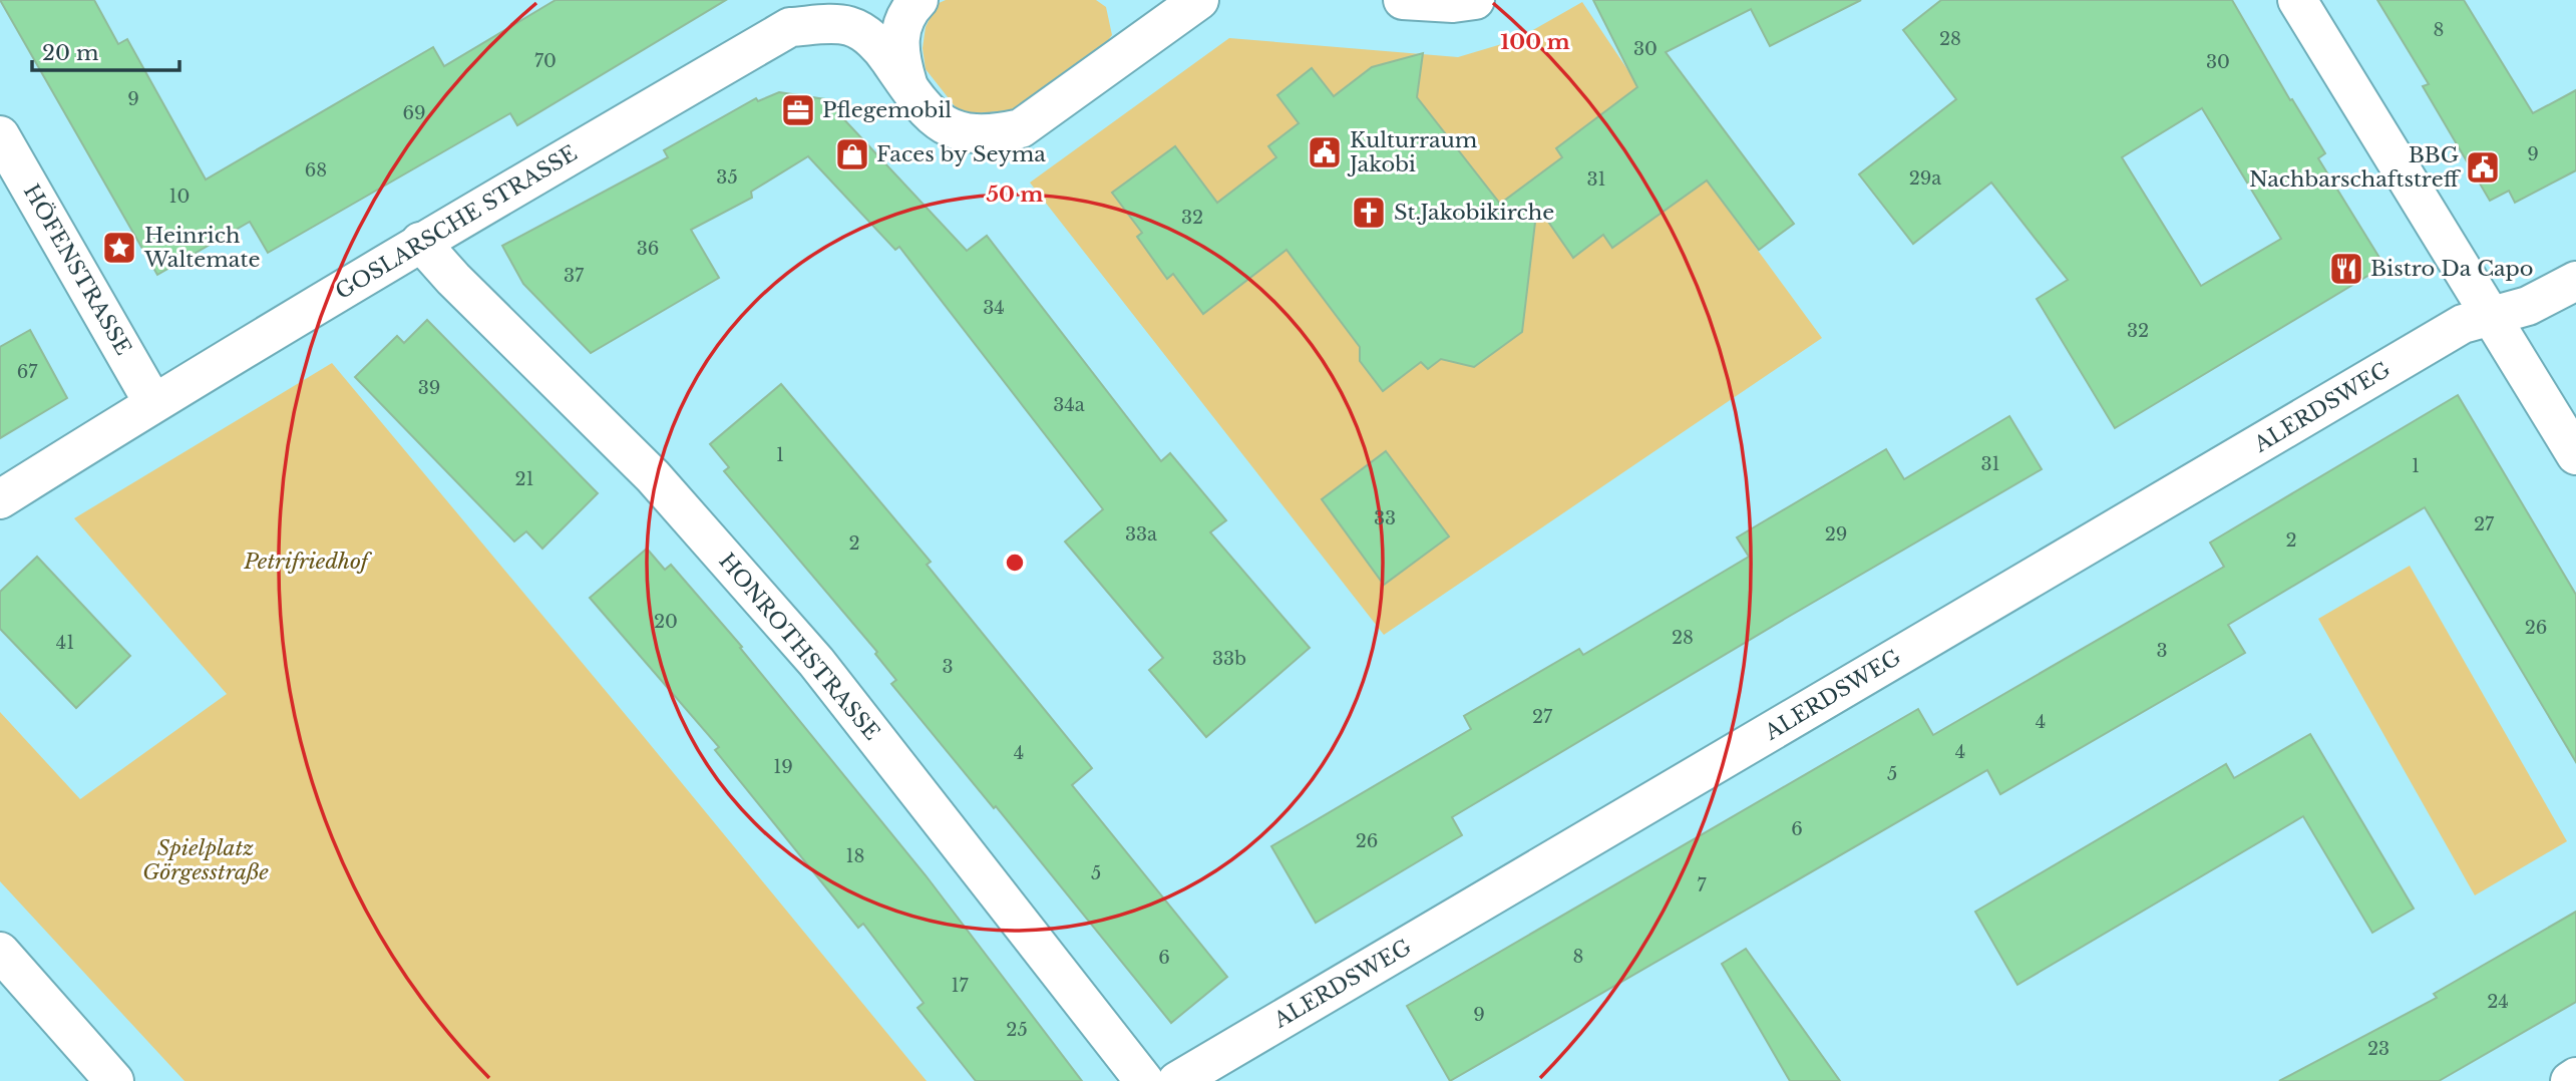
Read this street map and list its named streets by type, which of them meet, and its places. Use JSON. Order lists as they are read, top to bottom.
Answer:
{
  "streets": {
    "street": [
      "GOSLARSCHE STRASSE",
      "HÖFENSTRASSE",
      "ALERDSWEG",
      "HONROTHSTRASSE"
    ]
  },
  "crossings": [
    ["GOSLARSCHE STRASSE", "HÖFENSTRASSE"],
    ["GOSLARSCHE STRASSE", "HONROTHSTRASSE"]
  ],
  "parks": ["Petrifriedhof", "Spielplatz Görgesstraße"],
  "places": {
    "office": ["Pflegemobil"],
    "public building": ["Kulturraum Jakobi", "BBG Nachbarschaftstreff"],
    "shop": ["Faces by Seyma"],
    "church": ["St.Jakobikirche"],
    "place": ["Heinrich Waltemate"],
    "restaurant": ["Bistro Da Capo"]
  },
  "house_numbers": [
    "8",
    "28",
    "30",
    "70",
    "30",
    "9",
    "69",
    "9",
    "68",
    "35",
    "29a",
    "31",
    "10",
    "32",
    "36",
    "37",
    "34",
    "32",
    "67",
    "39",
    "34a",
    "1",
    "31",
    "1",
    "21",
    "33",
    "27",
    "33a",
    "29",
    "2",
    "2",
    "20",
    "26",
    "28",
    "41",
    "3",
    "33b",
    "3",
    "27",
    "4",
    "4",
    "4",
    "19",
    "5",
    "6",
    "26",
    "18",
    "5",
    "7",
    "8",
    "6",
    "17",
    "24",
    "9",
    "25",
    "23"
  ],
  "scale_bar": "20 m",
  "rings": ["100 m", "50 m"]
}
